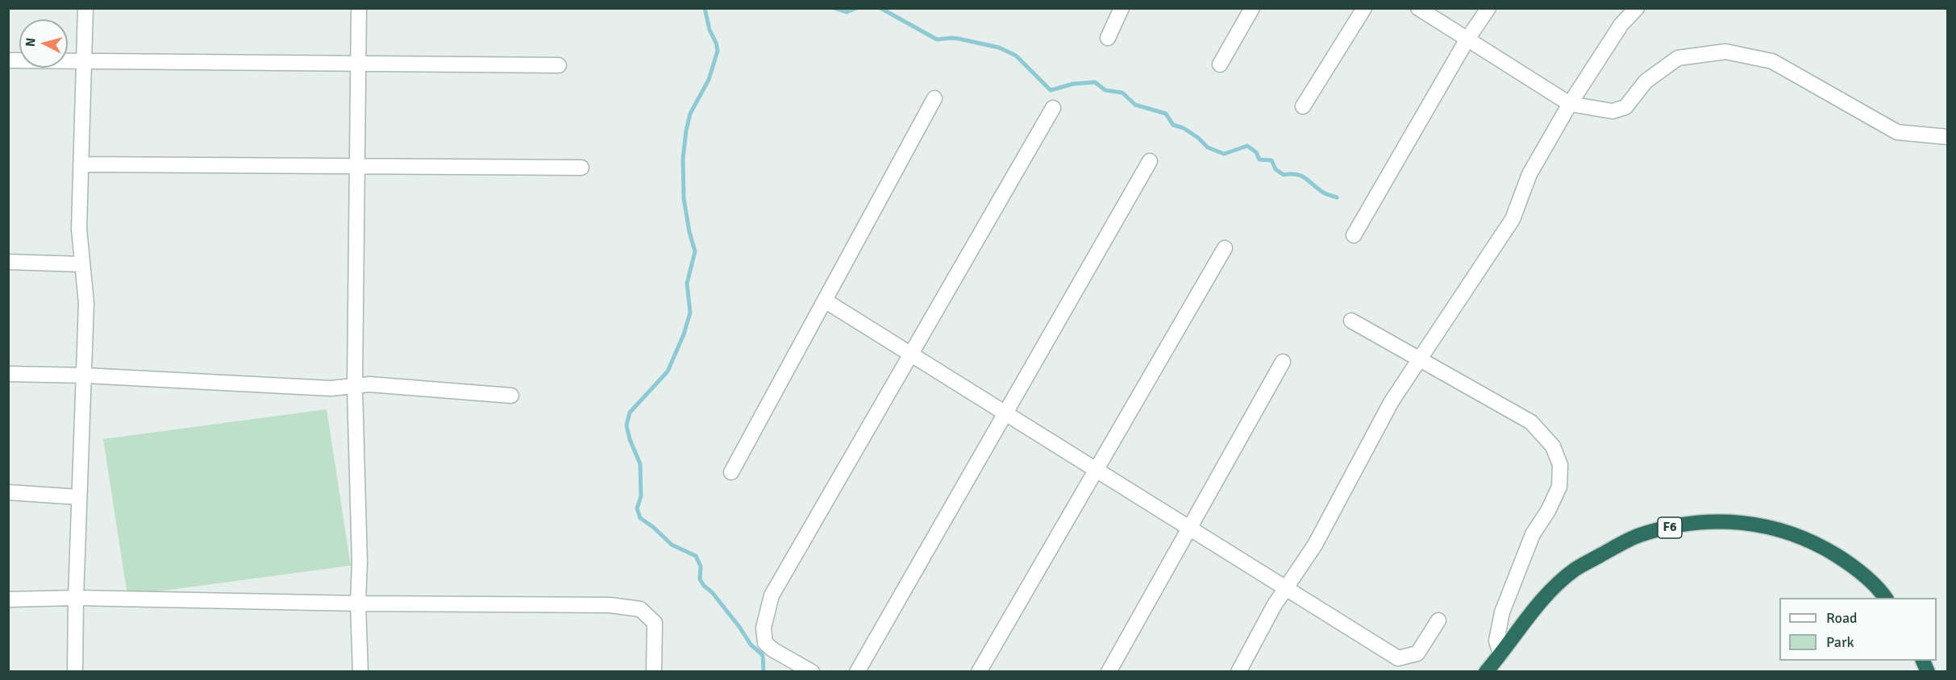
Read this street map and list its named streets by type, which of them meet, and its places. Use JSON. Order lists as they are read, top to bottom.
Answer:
{
  "streets": {
    "highway": ["F6"]
  },
  "legend": ["Road", "Park"],
  "north": "left"
}
